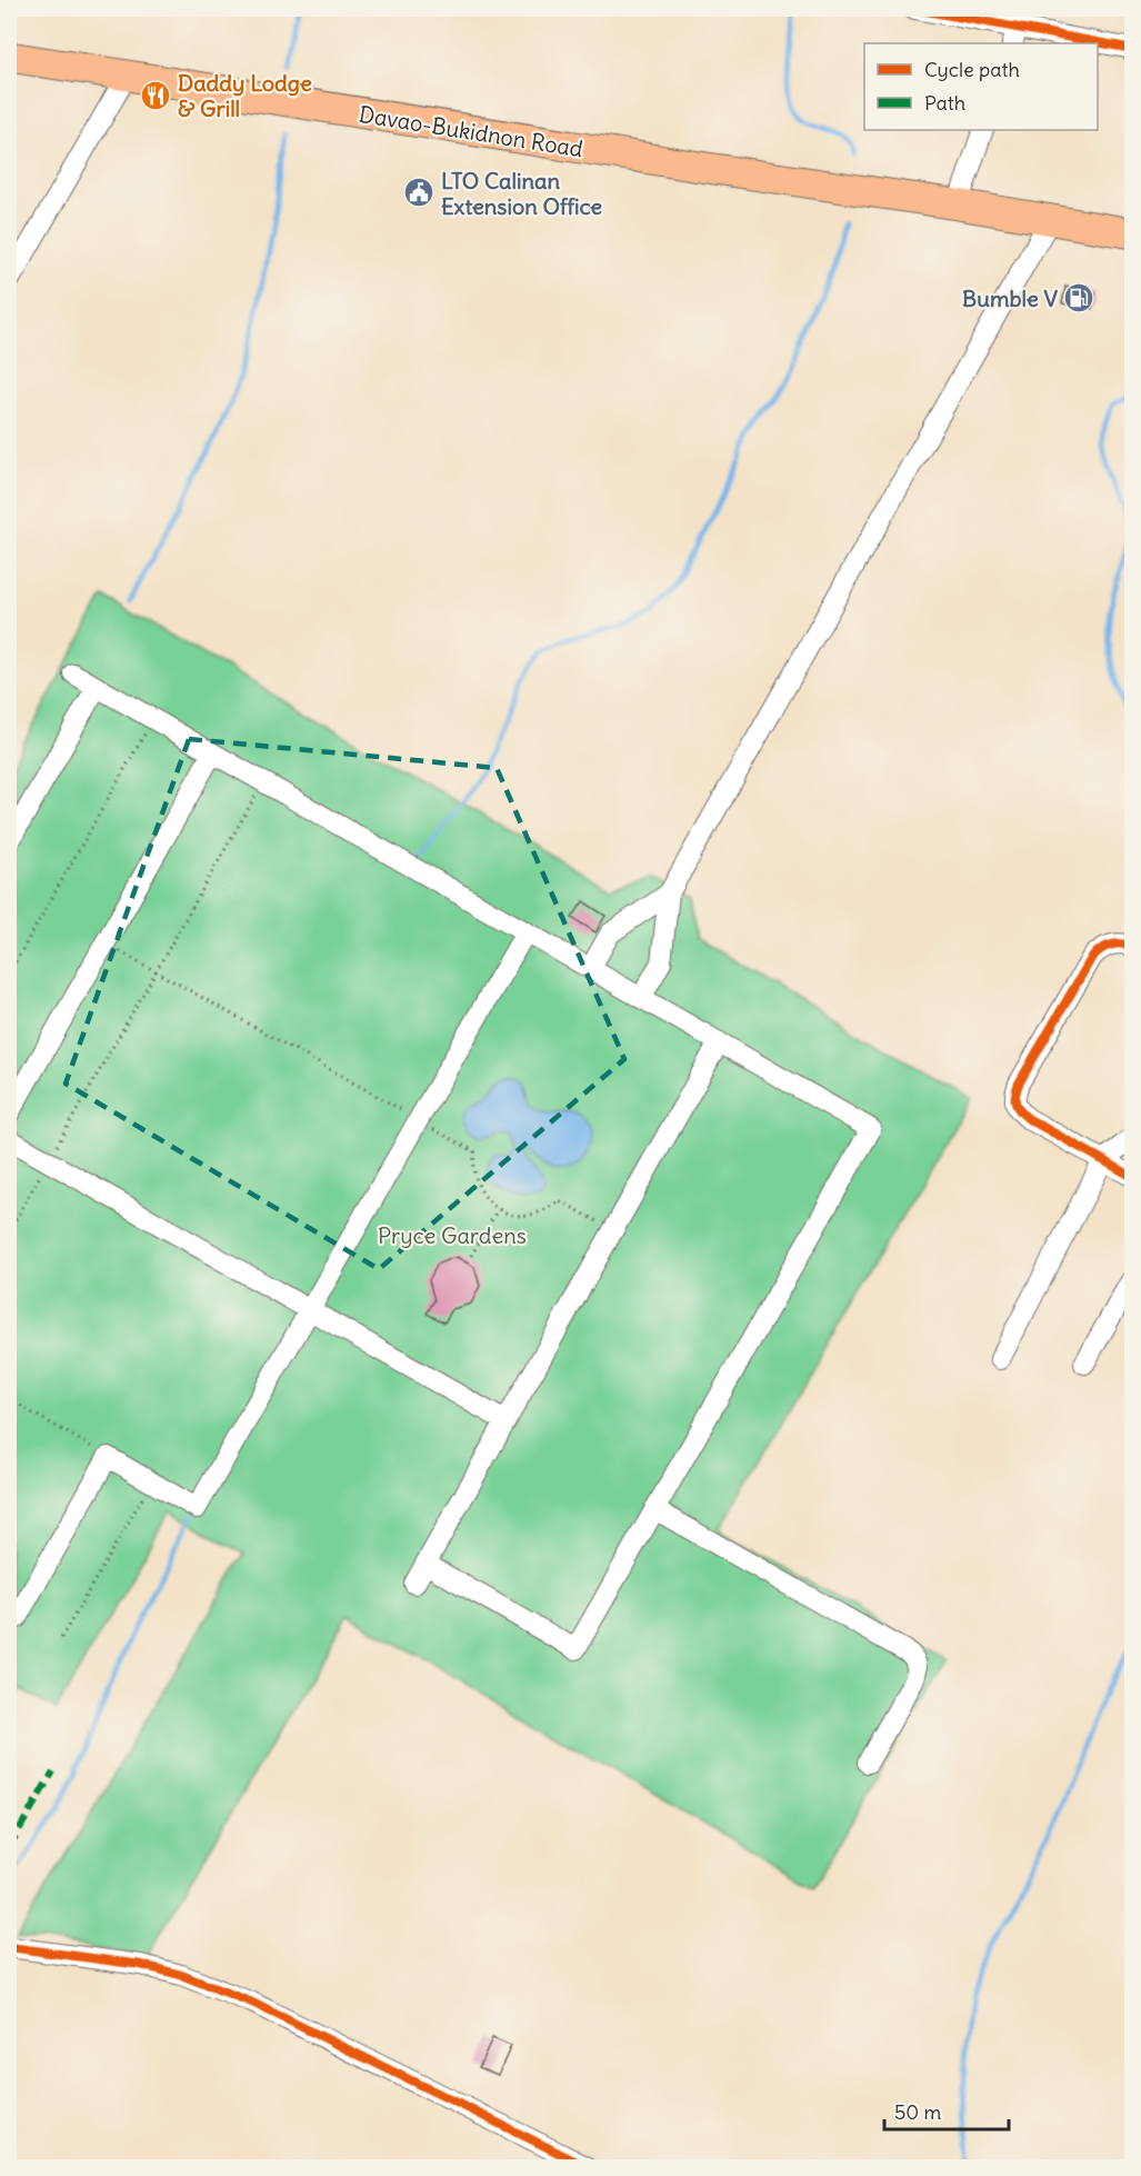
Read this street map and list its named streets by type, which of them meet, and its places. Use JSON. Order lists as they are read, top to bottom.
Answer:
{
  "streets": {
    "highway": ["Davao-Bukidnon Road"]
  },
  "parks": ["Pryce Gardens"],
  "places": {
    "restaurant": ["Daddy Lodge & Grill"],
    "public building": ["LTO Calinan Extension Office"],
    "fuel station": ["Bumble V"]
  },
  "legend": ["Cycle path", "Path"],
  "scale_bar": "50 m"
}
